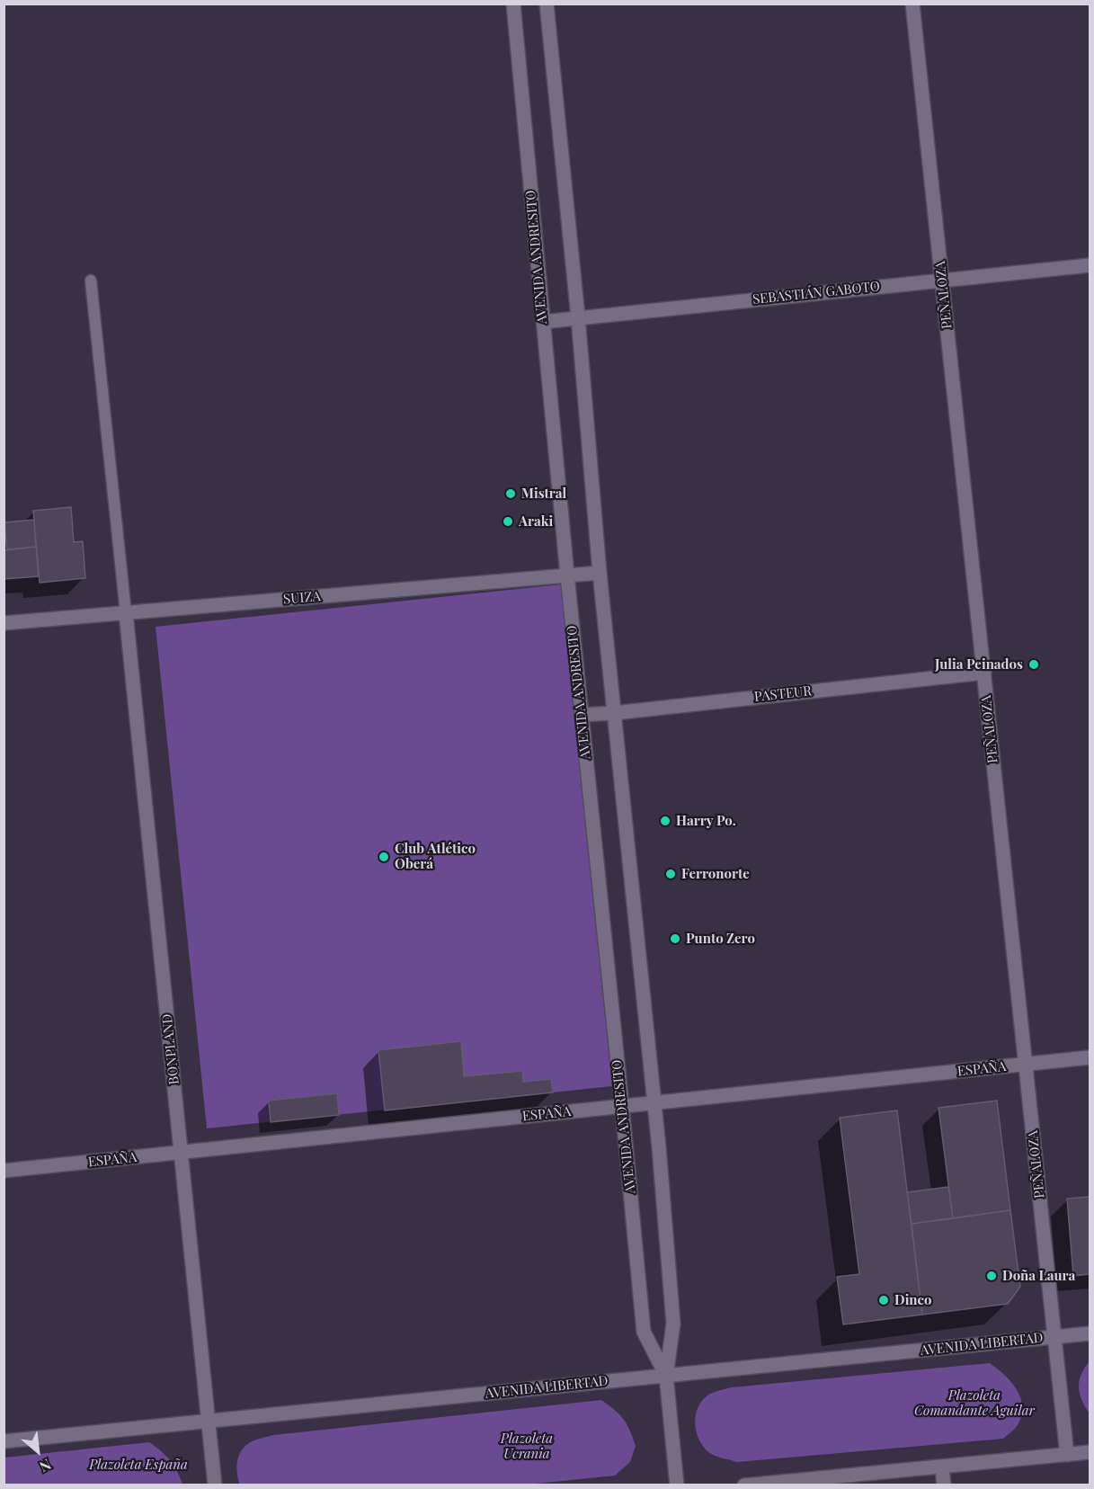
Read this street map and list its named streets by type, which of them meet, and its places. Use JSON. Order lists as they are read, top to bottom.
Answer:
{
  "streets": {
    "street": [
      "AVENIDA ANDRESITO",
      "SEBASTIÁN GABOTO",
      "PEÑALOZA",
      "SUIZA",
      "PASTEUR",
      "BONPLAND",
      "ESPAÑA",
      "AVENIDA LIBERTAD"
    ]
  },
  "crossings": [
    ["AVENIDA ANDRESITO", "SEBASTIÁN GABOTO"],
    ["AVENIDA ANDRESITO", "SUIZA"],
    ["AVENIDA ANDRESITO", "PASTEUR"],
    ["AVENIDA ANDRESITO", "ESPAÑA"],
    ["AVENIDA ANDRESITO", "AVENIDA LIBERTAD"],
    ["SEBASTIÁN GABOTO", "PEÑALOZA"],
    ["PEÑALOZA", "PASTEUR"],
    ["PEÑALOZA", "ESPAÑA"],
    ["PEÑALOZA", "AVENIDA LIBERTAD"],
    ["SUIZA", "BONPLAND"],
    ["BONPLAND", "ESPAÑA"],
    ["BONPLAND", "AVENIDA LIBERTAD"]
  ],
  "parks": ["Plazoleta Comandante Aguilar", "Plazoleta Ucrania", "Plazoleta España"],
  "places": [
    "Mistral",
    "Araki",
    "Julia Peinados",
    "Harry Po.",
    "Club Atlético Oberá",
    "Ferronorte",
    "Punto Zero",
    "Doña Laura",
    "Dinco"
  ],
  "north": "bottom right"
}
